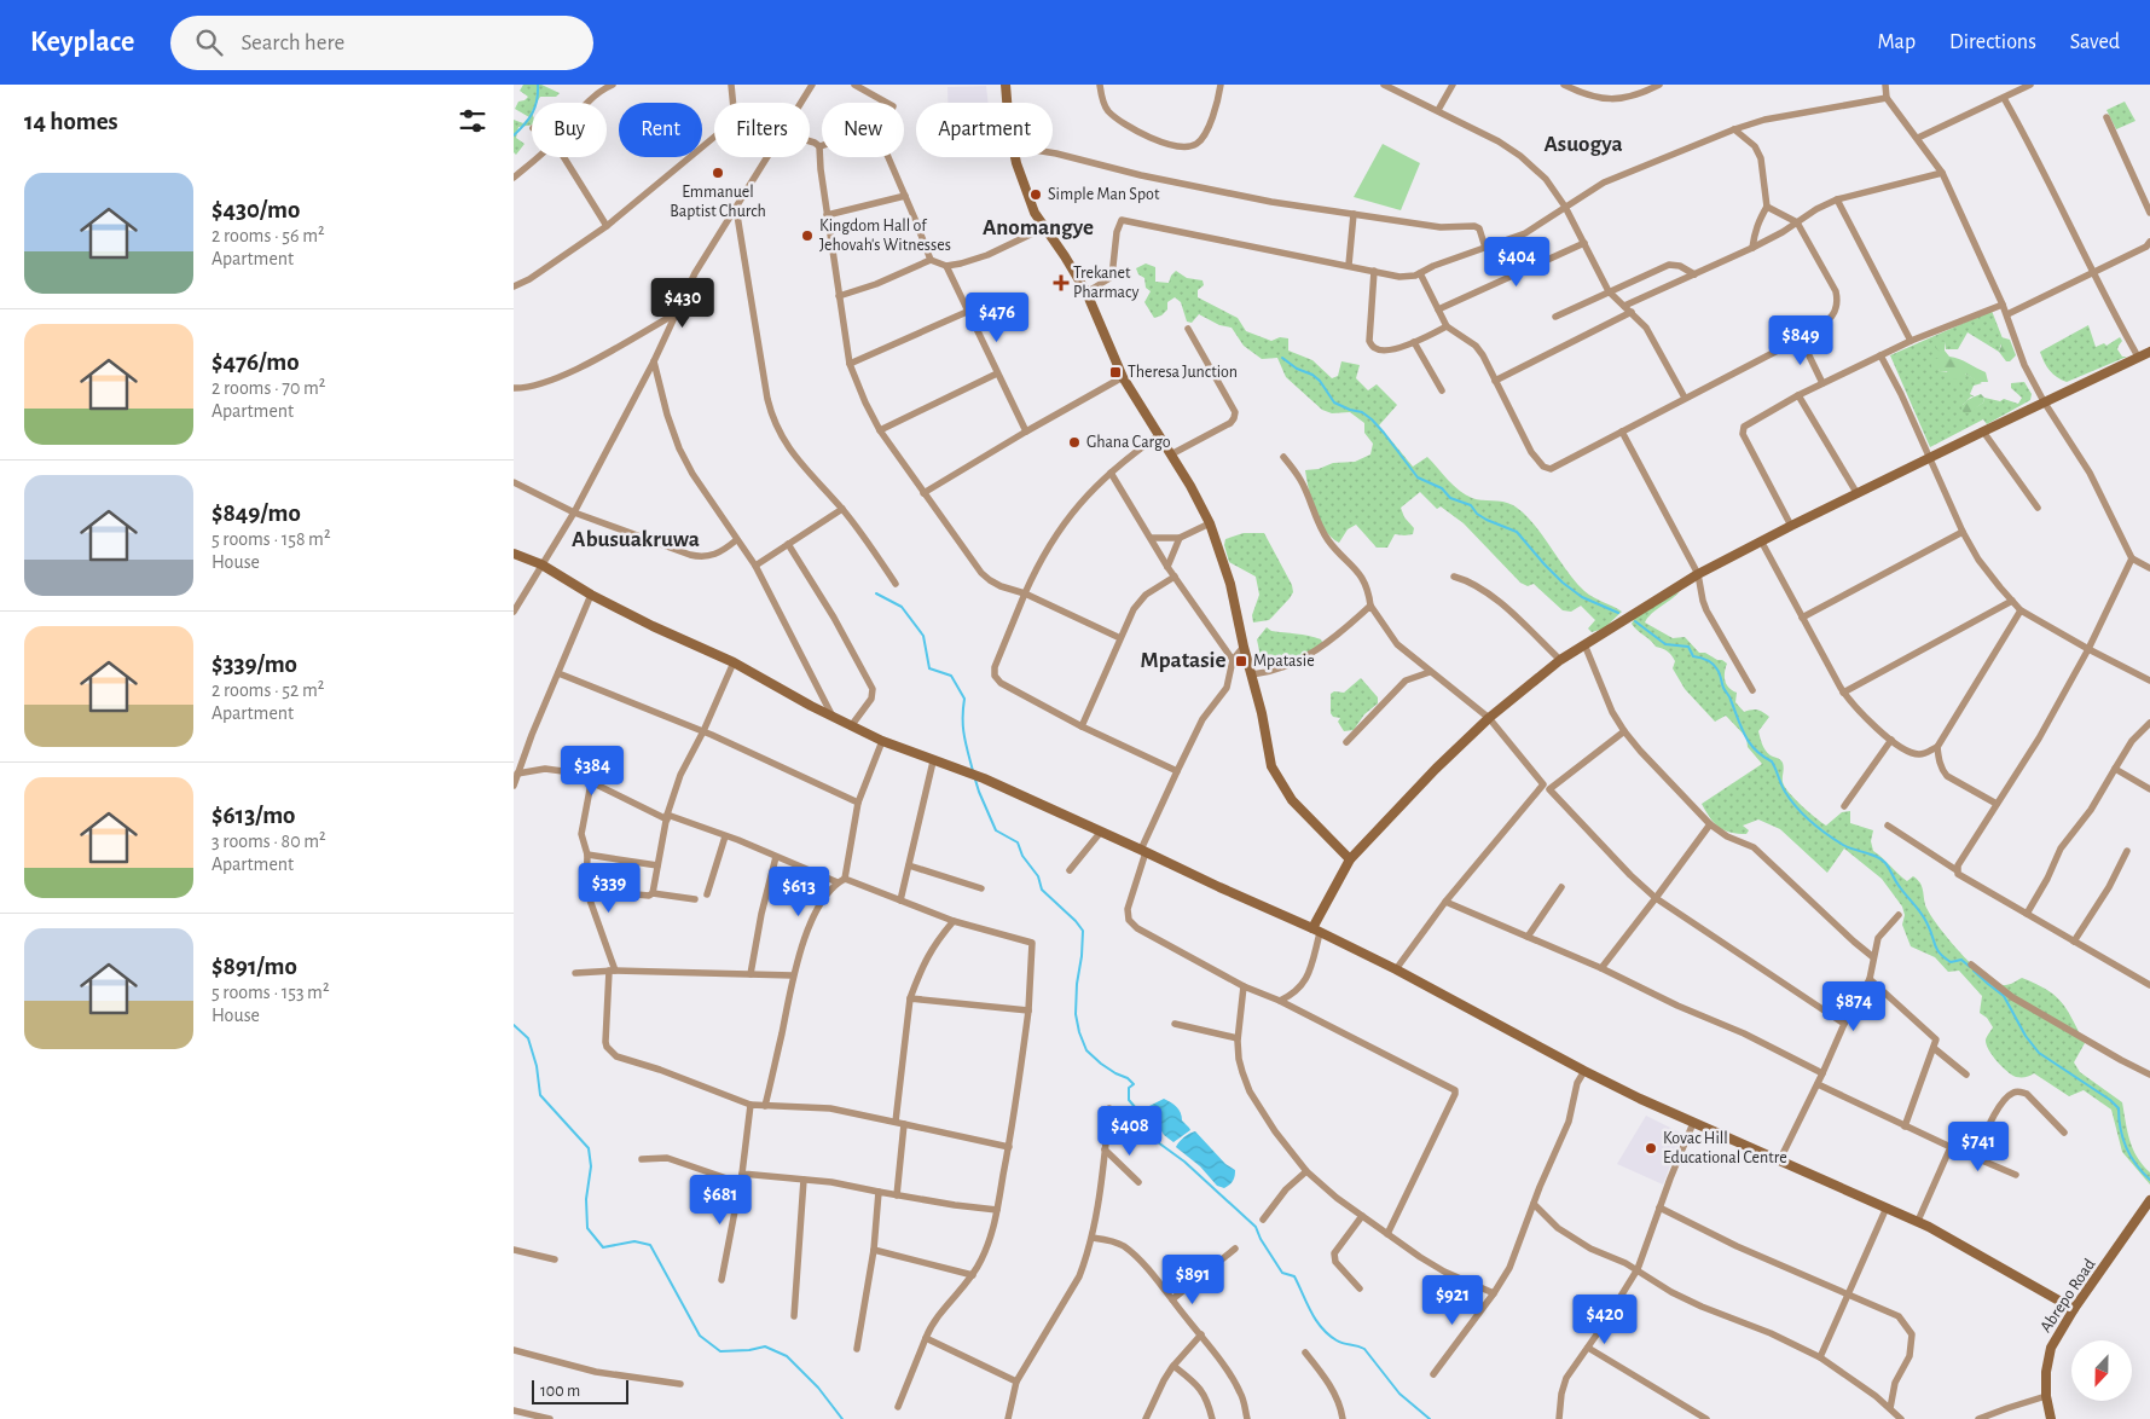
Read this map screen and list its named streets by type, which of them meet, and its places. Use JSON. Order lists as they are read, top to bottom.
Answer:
{
  "streets": {
    "street": ["Abrepo Road"]
  },
  "districts": [
    "Asuogya",
    "Anomangye",
    "Abusuakruwa",
    "Mpatasie"
  ],
  "places": {
    "other": [
      "Emmanuel Baptist Church",
      "Simple Man Spot",
      "Kingdom Hall of Jehovah's Witnesses",
      "Ghana Cargo",
      "Kovac Hill Educational Centre"
    ],
    "health": ["Trekanet Pharmacy"],
    "transit": ["Theresa Junction", "Mpatasie"]
  },
  "scale_bar": "100 m",
  "north": "bottom",
  "page": {
    "header": "Keyplace",
    "search": "Search here",
    "nav": ["Map", "Directions", "Saved"],
    "heading": "14 homes",
    "chip": [
      "Buy",
      "Rent",
      "Filters",
      "New",
      "Apartment"
    ],
    "list": [
      {
        "name": "$430/mo",
        "note": "2 rooms · 56 m² · Apartment"
      },
      {
        "name": "$476/mo",
        "note": "2 rooms · 70 m² · Apartment"
      },
      {
        "name": "$849/mo",
        "note": "5 rooms · 158 m² · House"
      },
      {
        "name": "$339/mo",
        "note": "2 rooms · 52 m² · Apartment"
      },
      {
        "name": "$613/mo",
        "note": "3 rooms · 80 m² · Apartment"
      },
      {
        "name": "$891/mo",
        "note": "5 rooms · 153 m² · House"
      }
    ],
    "price": [
      "$404",
      "$430",
      "$476",
      "$849",
      "$384",
      "$339",
      "$613",
      "$874",
      "$408",
      "$741",
      "$681",
      "$891",
      "$921",
      "$420"
    ],
    "scale": "100 m"
  }
}
